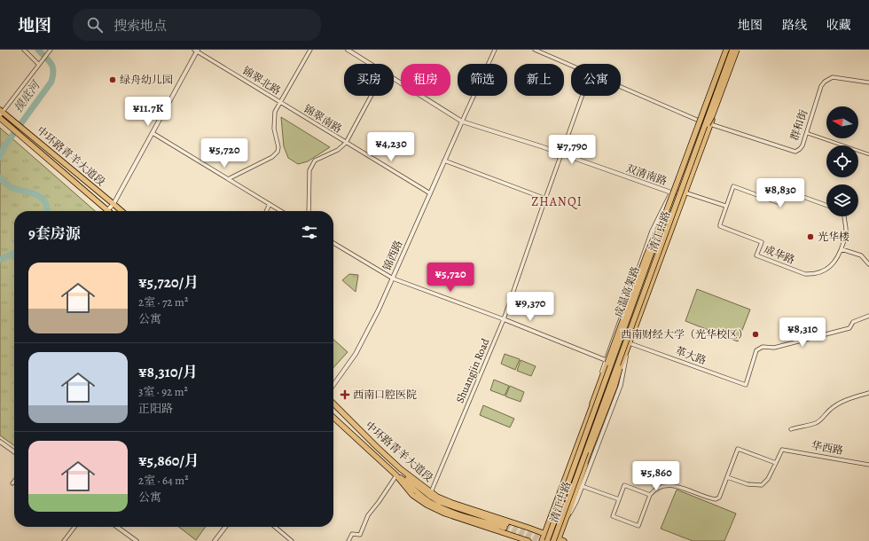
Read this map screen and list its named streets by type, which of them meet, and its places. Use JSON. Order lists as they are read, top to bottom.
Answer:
{
  "streets": {
    "main road": ["中环路青羊大道段", "清江中路", "成温高架路"],
    "street": [
      "锦翠北路",
      "锦翠南路",
      "群和街",
      "双清南路",
      "成华路",
      "锦西路",
      "革大路",
      "Shuangjin Road",
      "华西路"
    ]
  },
  "crossings": [
    ["锦翠北路", "锦翠南路"],
    ["锦翠南路", "锦西路"],
    ["群和街", "清江中路"],
    ["中环路青羊大道段", "清江中路"],
    ["中环路青羊大道段", "成温高架路"],
    ["中环路青羊大道段", "Shuangjin Road"],
    ["双清南路", "清江中路"],
    ["双清南路", "锦西路"],
    ["双清南路", "Shuangjin Road"],
    ["清江中路", "成温高架路"],
    ["清江中路", "革大路"],
    ["成温高架路", "革大路"]
  ],
  "districts": ["ZHANQI"],
  "water": ["摸底河"],
  "places": {
    "other": ["绿舟幼儿园", "光华楼", "西南财经大学（光华校区）"],
    "health": ["西南口腔医院"]
  },
  "north": "left",
  "page": {
    "header": "地图",
    "search": "搜索地点",
    "nav": ["地图", "路线", "收藏"],
    "chip": [
      "买房",
      "租房",
      "筛选",
      "新上",
      "公寓"
    ],
    "price": [
      "¥11.7K",
      "¥4,230",
      "¥7,790",
      "¥5,720",
      "¥8,830",
      "¥5,720",
      "¥9,370",
      "¥8,310",
      "¥5,860"
    ],
    "heading": "9套房源",
    "list": [
      {
        "name": "¥5,720/月",
        "note": "2室 · 72 m² · 公寓"
      },
      {
        "name": "¥8,310/月",
        "note": "3室 · 92 m² · 正阳路"
      },
      {
        "name": "¥5,860/月",
        "note": "2室 · 64 m² · 公寓"
      }
    ]
  }
}
